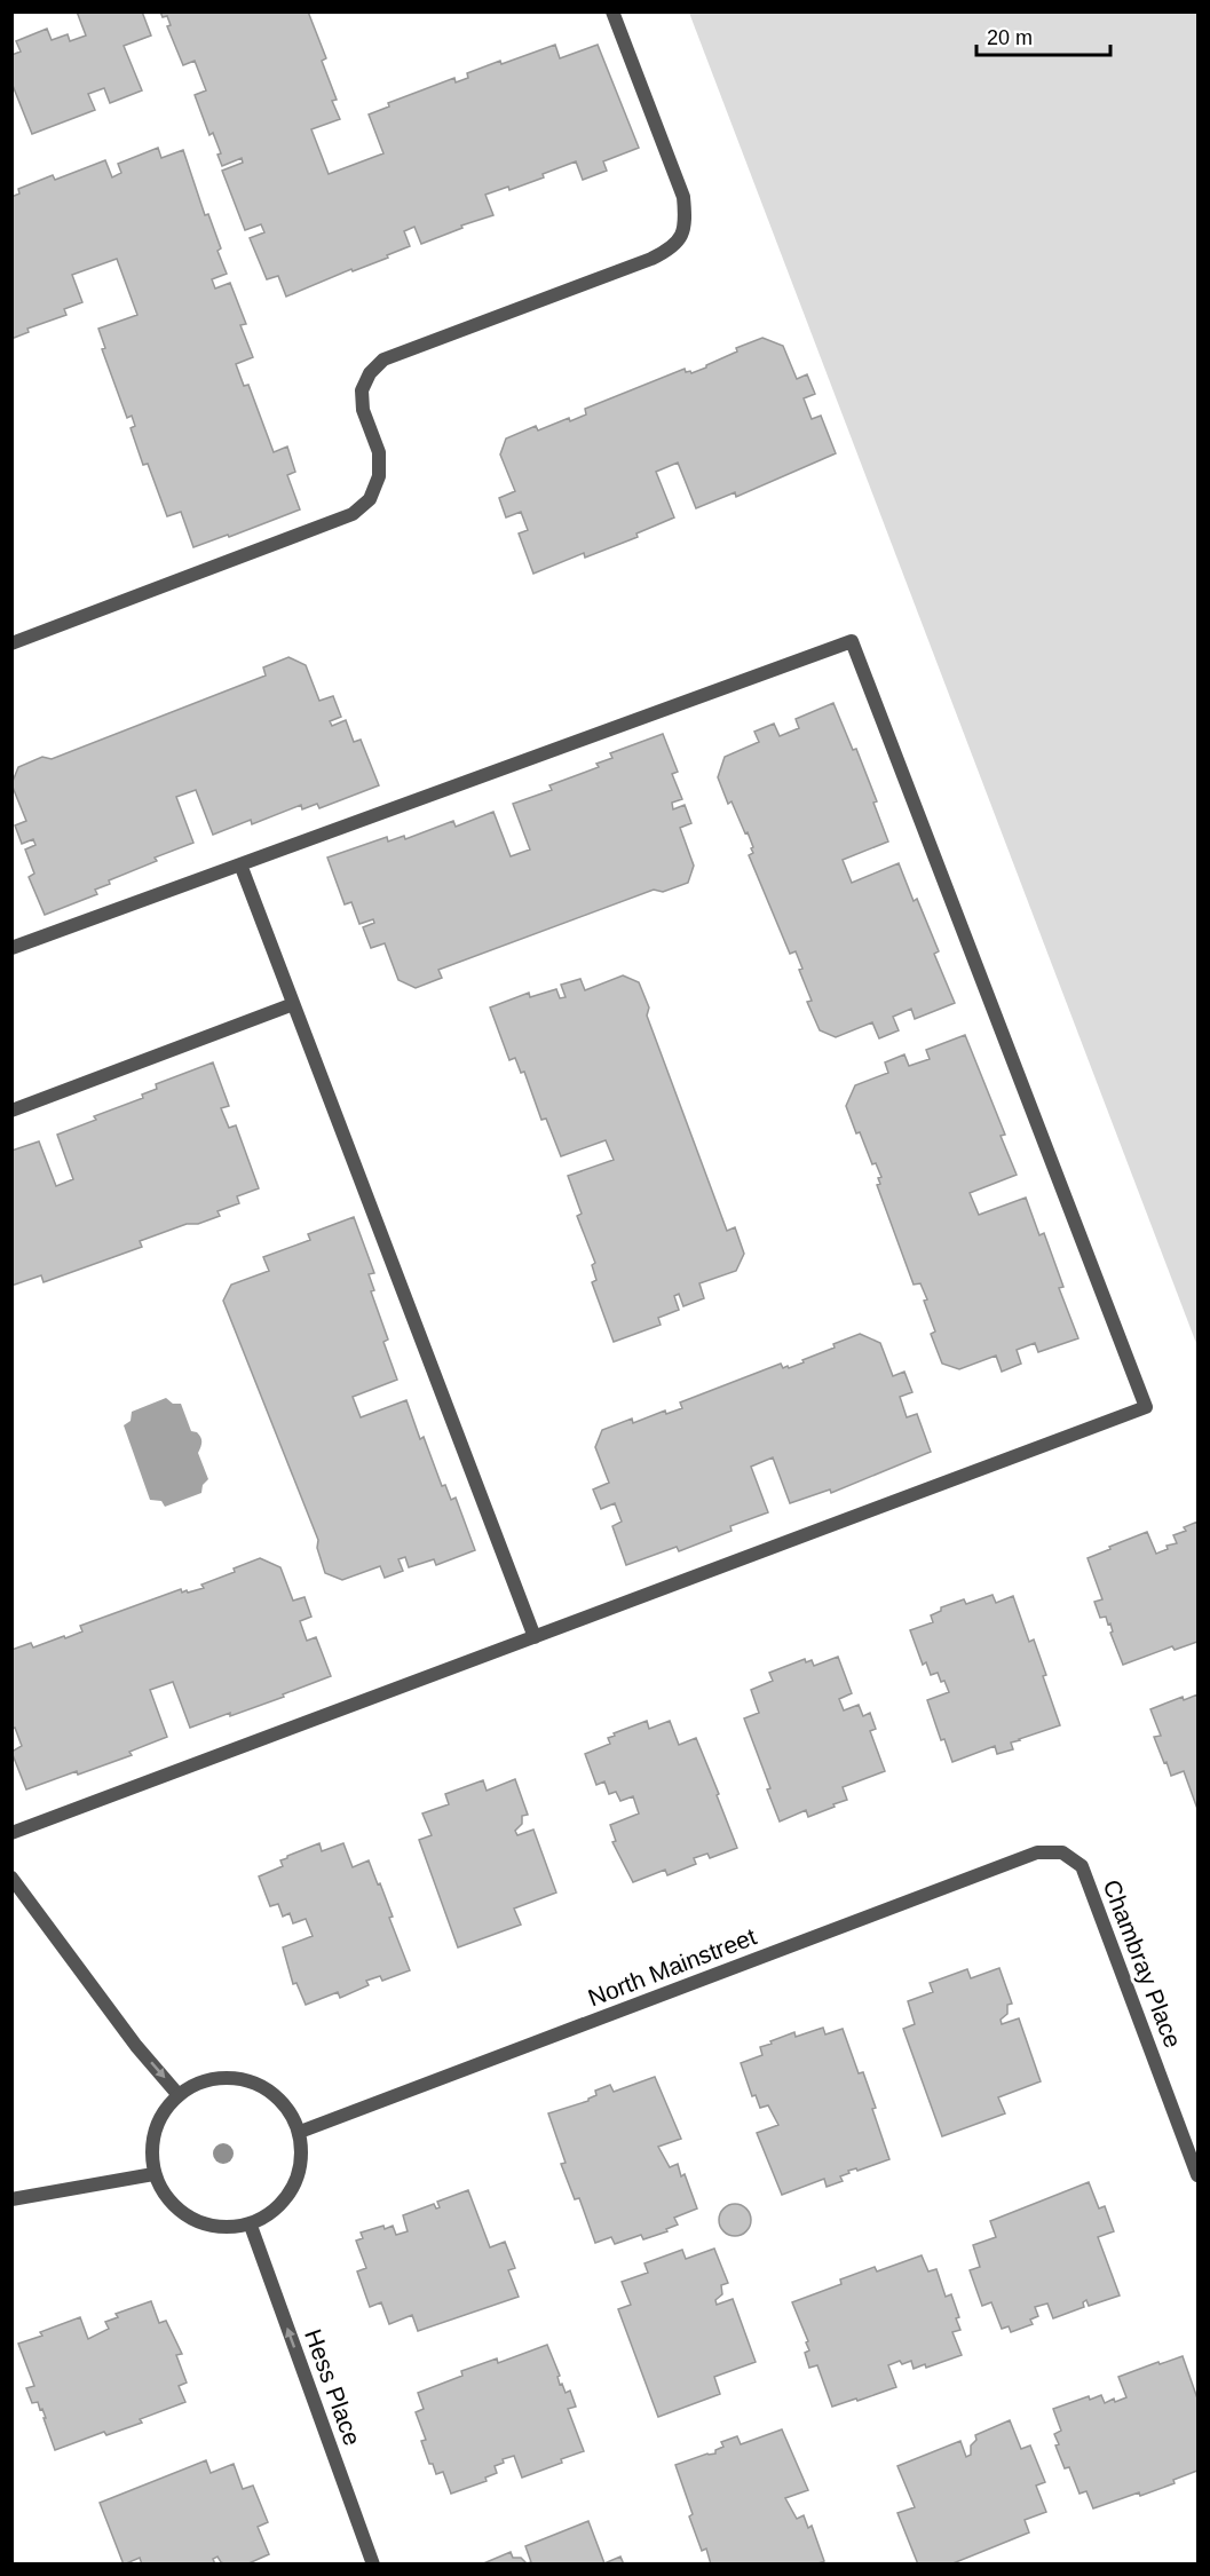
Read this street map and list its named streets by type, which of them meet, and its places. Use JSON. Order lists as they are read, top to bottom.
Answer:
{
  "streets": {
    "street": ["Chambray Place", "North Mainstreet", "Hess Place"]
  },
  "crossings": [
    ["Chambray Place", "North Mainstreet"],
    ["North Mainstreet", "Hess Place"]
  ],
  "one_way": ["Hess Place"],
  "scale_bar": "20 m"
}
